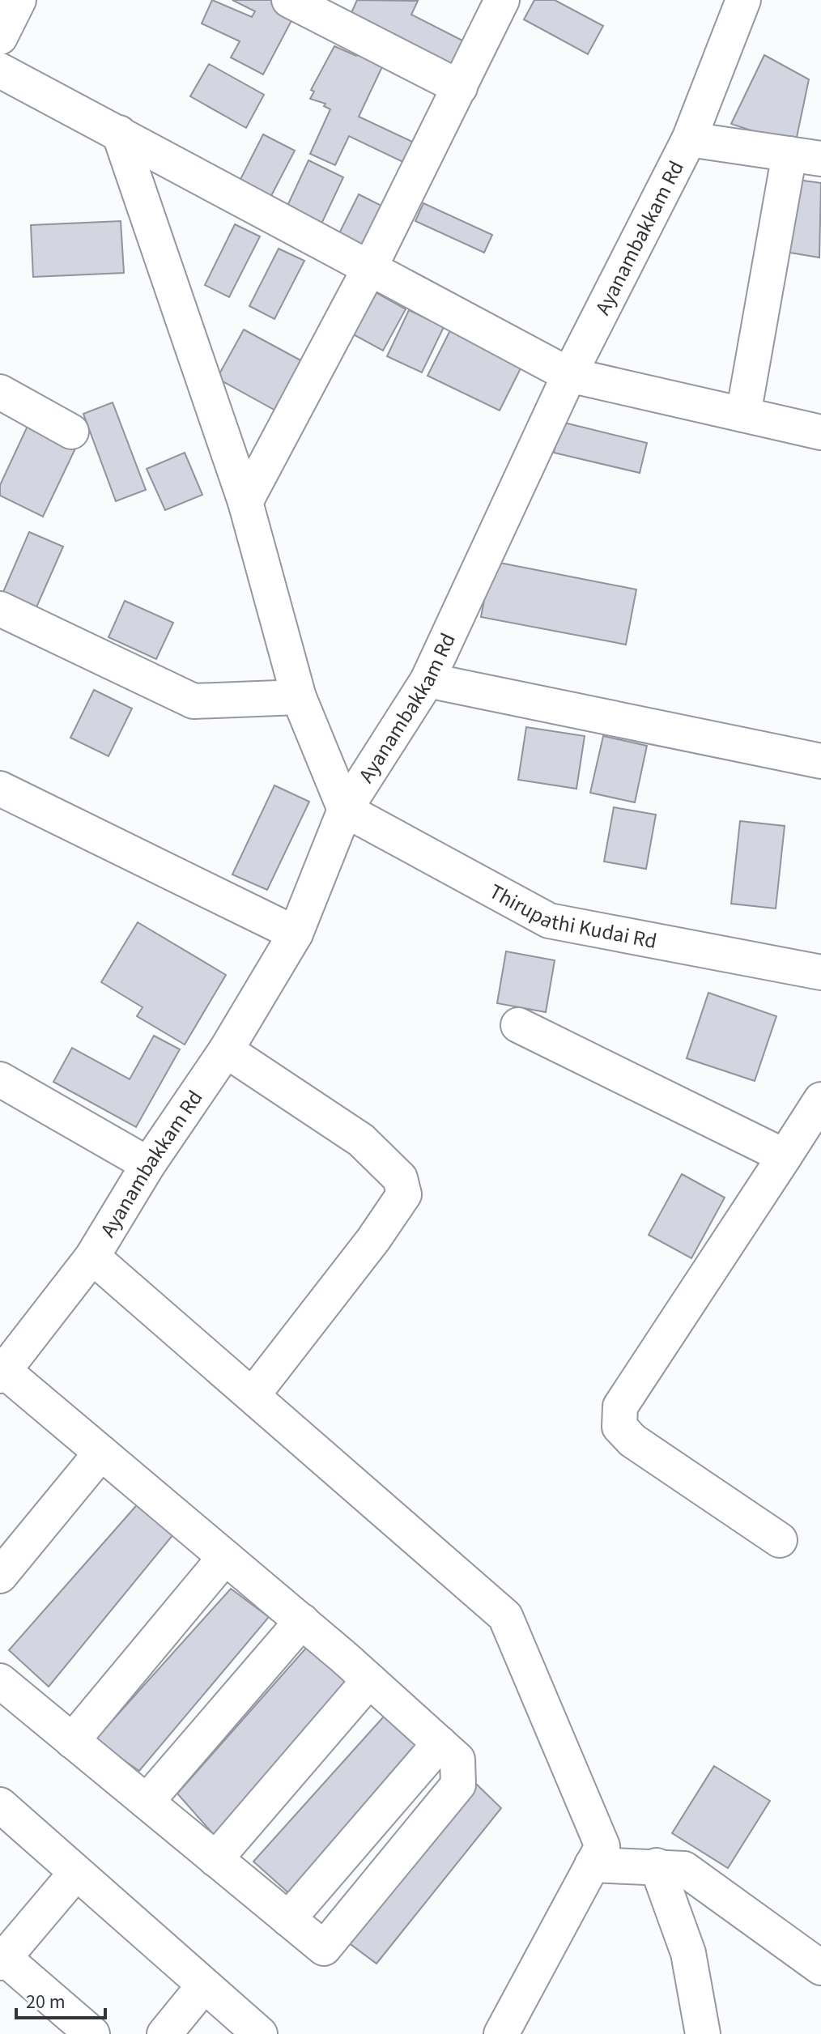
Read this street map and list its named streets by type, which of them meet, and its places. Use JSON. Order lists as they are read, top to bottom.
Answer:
{
  "streets": {
    "street": ["Ayanambakkam Rd", "Thirupathi Kudai Rd"]
  },
  "crossings": [
    ["Ayanambakkam Rd", "Thirupathi Kudai Rd"]
  ],
  "scale_bar": "20 m"
}
